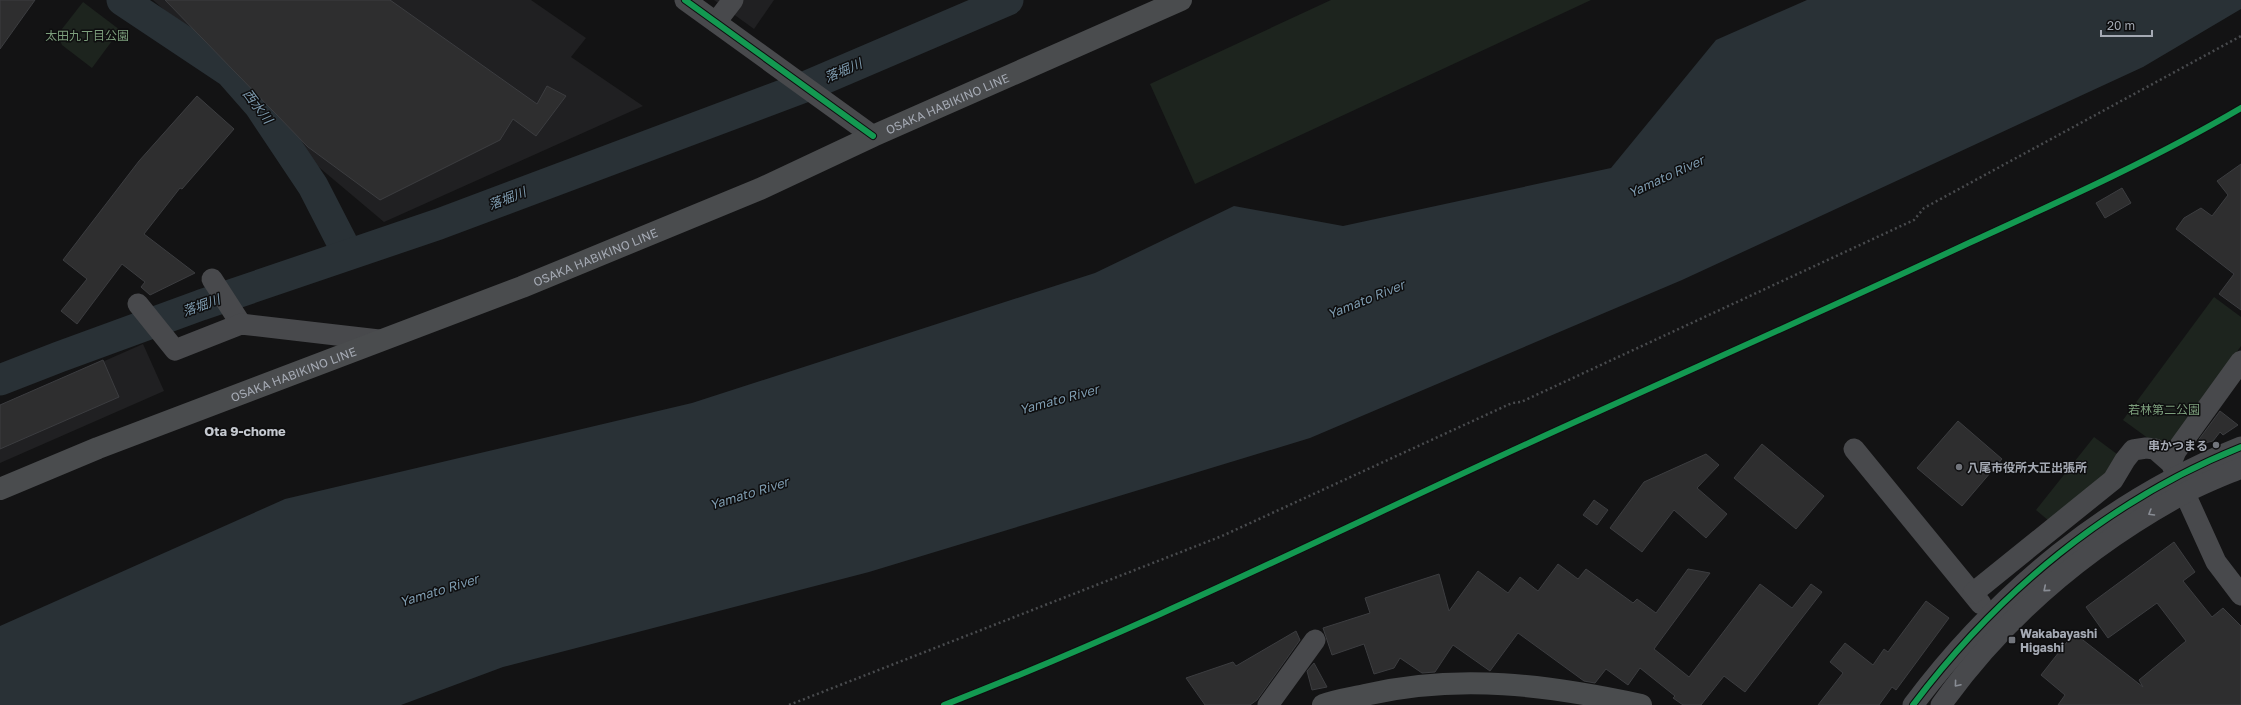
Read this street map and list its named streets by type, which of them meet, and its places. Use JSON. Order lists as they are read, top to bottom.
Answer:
{
  "streets": {
    "main road": ["OSAKA HABIKINO LINE"]
  },
  "districts": ["Ota 9-chome"],
  "water": ["落堀川", "西水川", "Yamato River"],
  "parks": ["太田九丁目公園", "若林第二公園"],
  "places": {
    "other": ["串かつまる", "八尾市役所大正出張所"],
    "transit": ["Wakabayashi Higashi"]
  },
  "scale_bar": "20 m"
}
